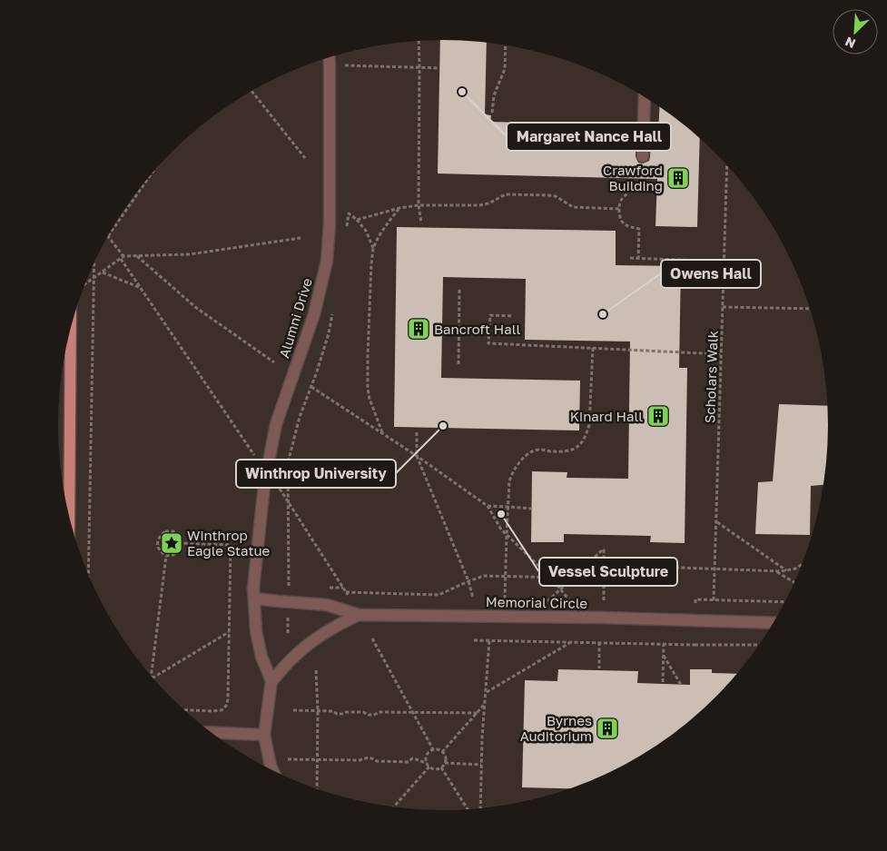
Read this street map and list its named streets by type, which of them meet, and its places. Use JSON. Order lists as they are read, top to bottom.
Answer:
{
  "streets": {
    "street": ["Alumni Drive", "Memorial Circle"],
    "path": ["Scholars Walk"]
  },
  "crossings": [
    ["Alumni Drive", "Memorial Circle"]
  ],
  "places": {
    "other": [
      "Margaret Nance Hall",
      "Owens Hall",
      "Winthrop University",
      "Vessel Sculpture"
    ],
    "building": [
      "Crawford Building",
      "Bancroft Hall",
      "Kinard Hall",
      "Byrnes Auditorium"
    ],
    "place": ["Winthrop Eagle Statue"]
  },
  "north": "bottom left"
}
